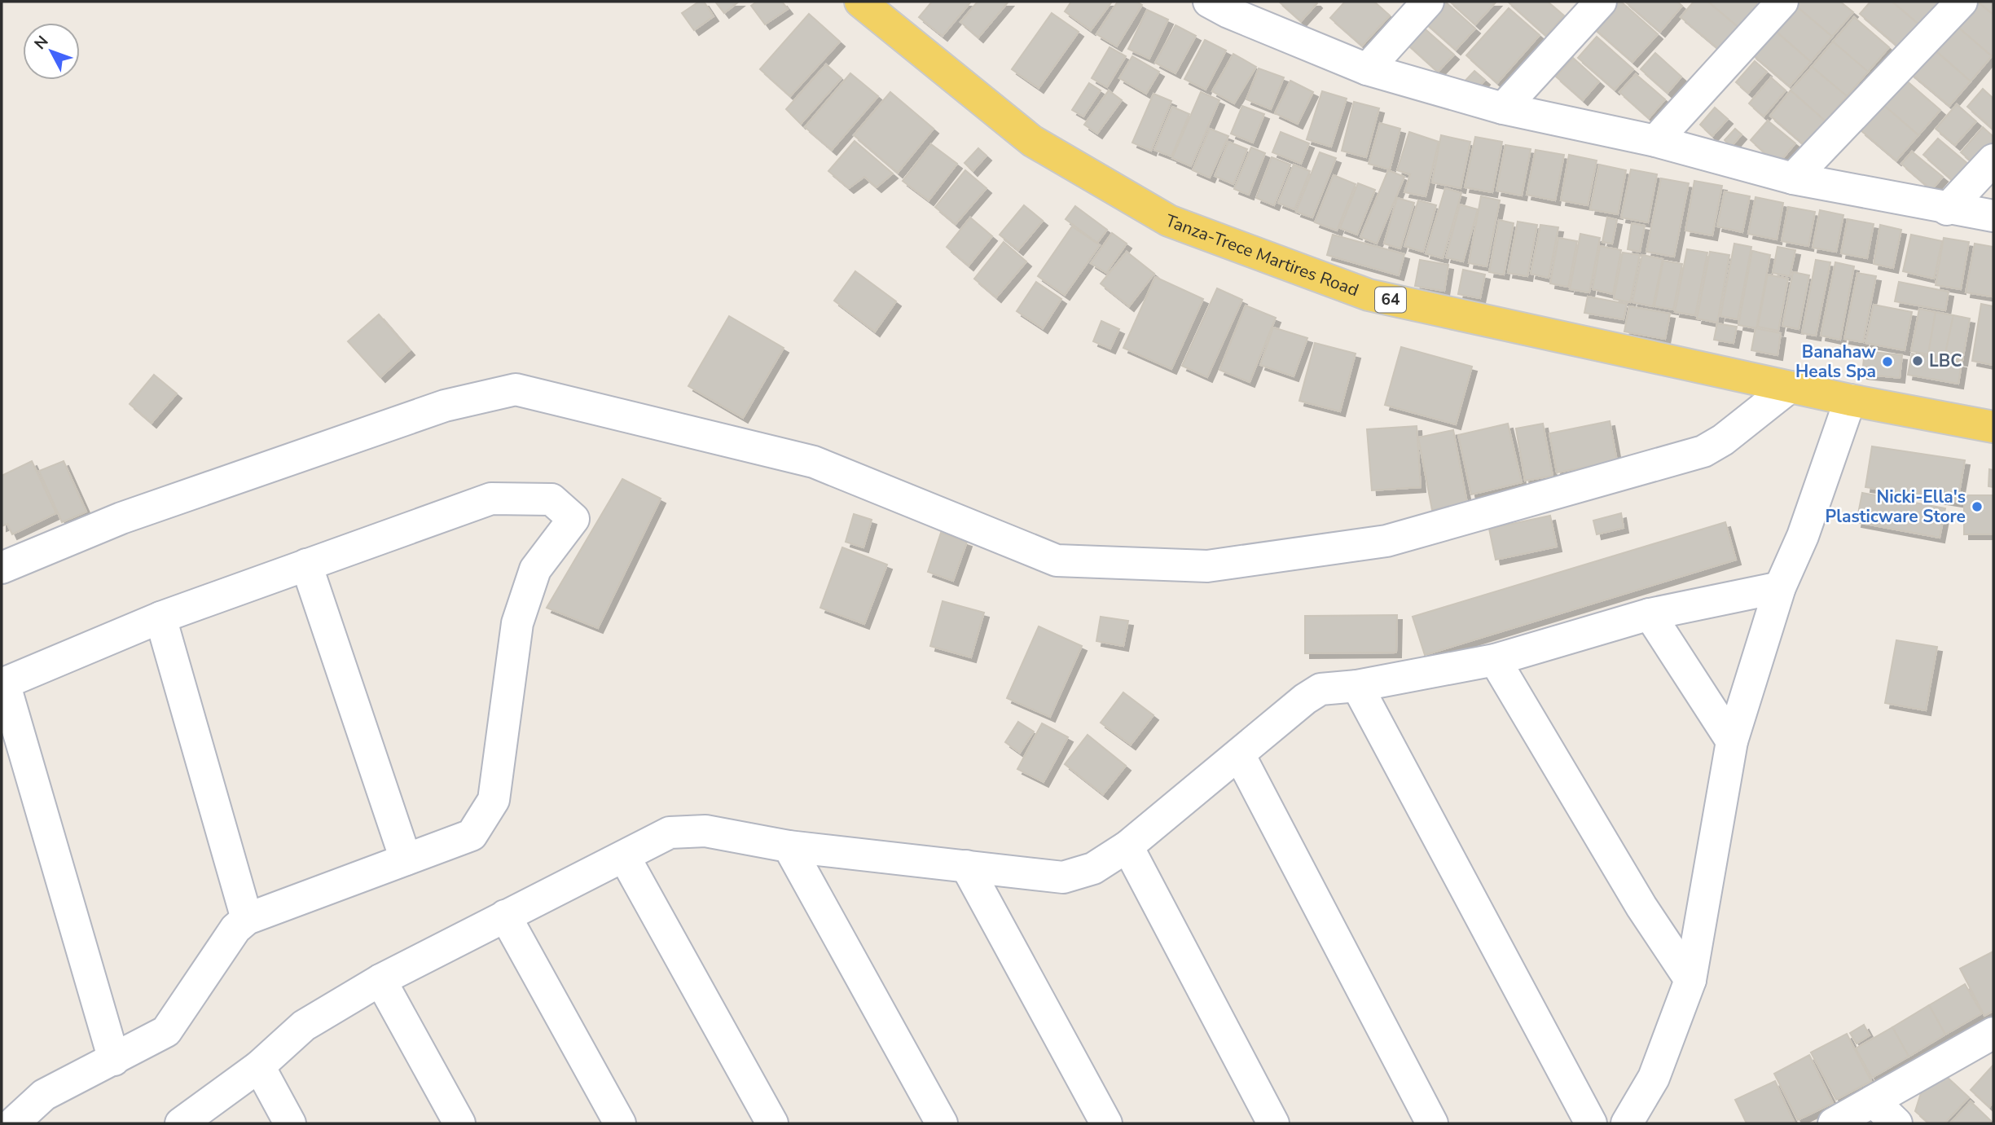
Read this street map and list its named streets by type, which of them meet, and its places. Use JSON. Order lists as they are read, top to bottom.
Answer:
{
  "streets": {
    "main road": ["Tanza-Trece Martires Road", "64"]
  },
  "places": ["LBC", "Banahaw Heals Spa", "Nicki-Ella's Plasticware Store"],
  "north": "top left"
}
